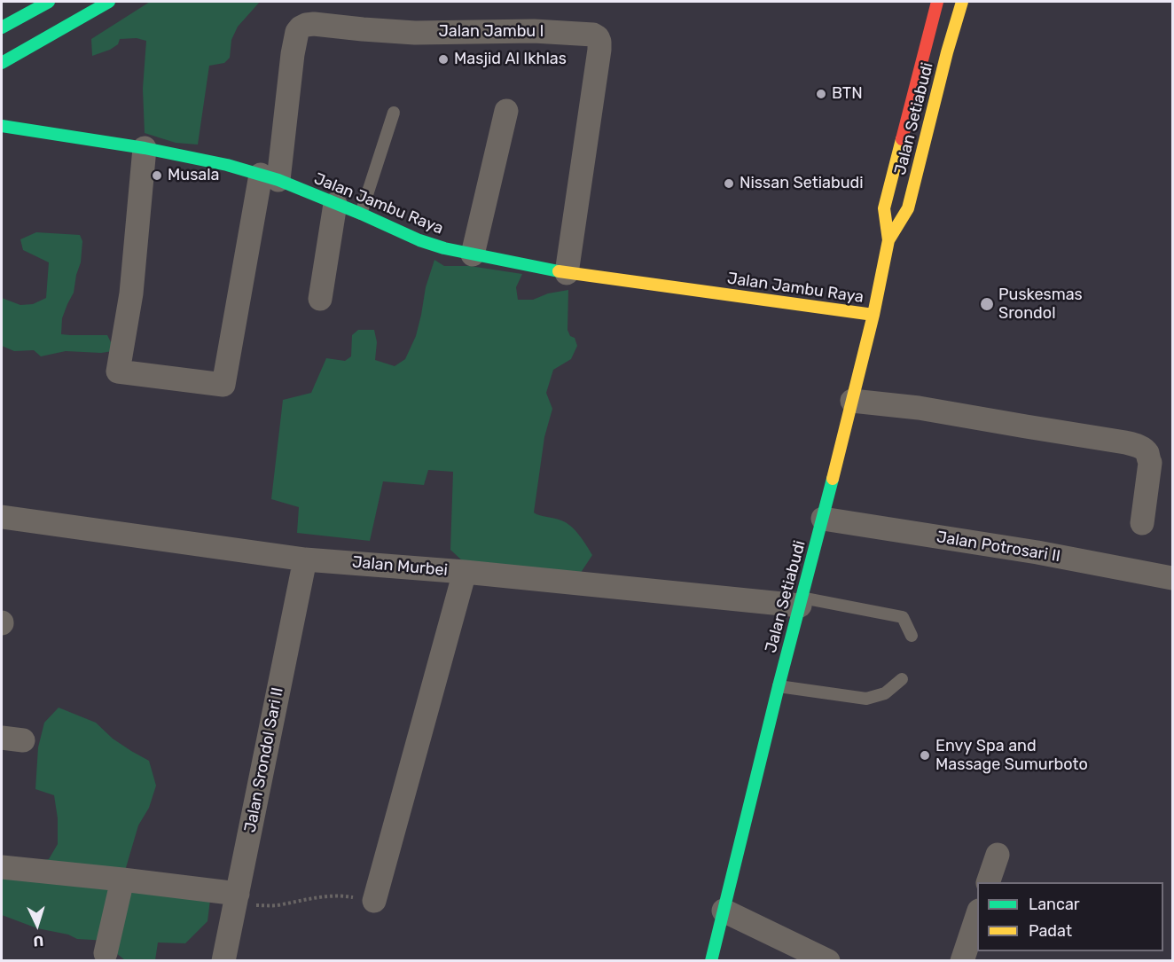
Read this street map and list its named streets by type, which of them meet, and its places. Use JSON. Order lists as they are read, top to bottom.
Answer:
{
  "streets": {
    "main road": ["Jalan Setiabudi", "Jalan Jambu Raya"],
    "street": [
      "Jalan Jambu I",
      "Jalan Potrosari II",
      "Jalan Murbei",
      "Jalan Srondol Sari II"
    ]
  },
  "crossings": [
    ["Jalan Jambu I", "Jalan Jambu Raya"],
    ["Jalan Setiabudi", "Jalan Jambu Raya"],
    ["Jalan Setiabudi", "Jalan Potrosari II"],
    ["Jalan Setiabudi", "Jalan Murbei"],
    ["Jalan Murbei", "Jalan Srondol Sari II"]
  ],
  "places": [
    "Masjid Al Ikhlas",
    "BTN",
    "Musala",
    "Nissan Setiabudi",
    "Puskesmas Srondol",
    "Envy Spa and Massage Sumurboto"
  ],
  "legend": ["Lancar", "Padat"],
  "north": "bottom"
}
